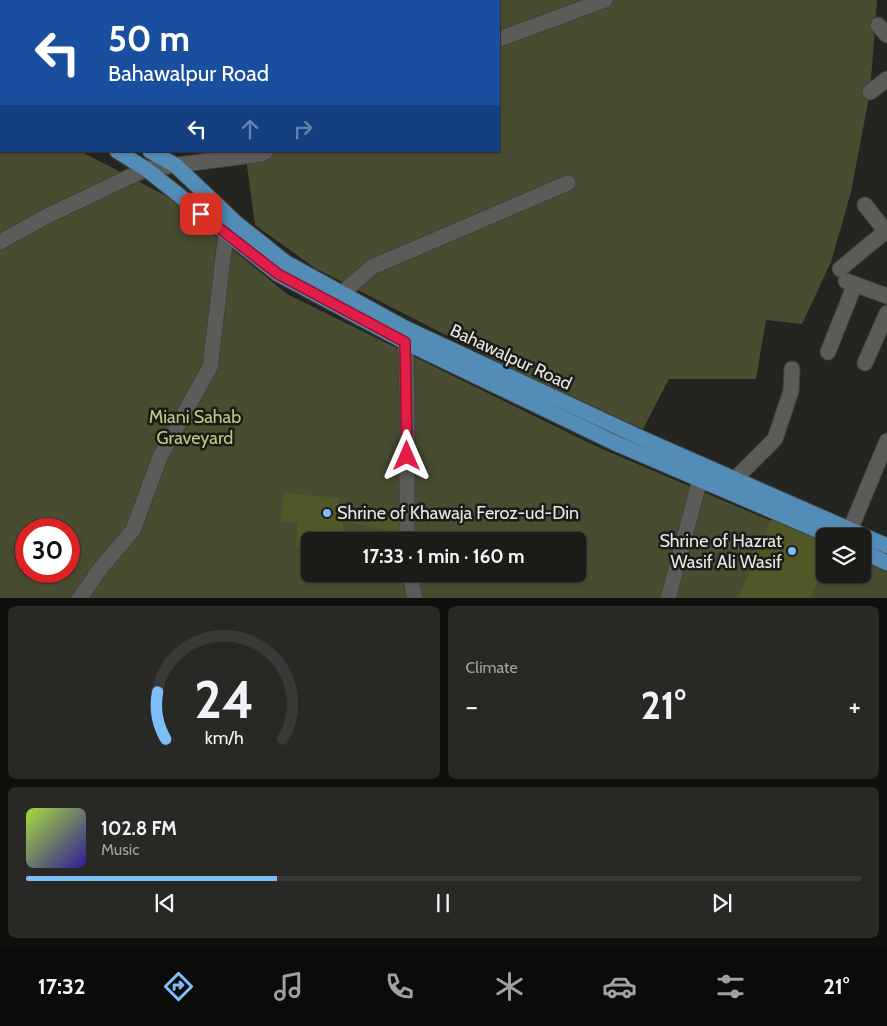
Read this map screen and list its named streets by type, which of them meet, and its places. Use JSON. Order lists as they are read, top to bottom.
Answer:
{
  "streets": {
    "main road": ["Bahawalpur Road"]
  },
  "parks": ["Miani Sahab Graveyard"],
  "places": ["Shrine of Khawaja Feroz-ud-Din", "Shrine of Hazrat Wasif Ali Wasif"],
  "page": {
    "turn": ["50 m", "Bahawalpur Road"],
    "limit": "30",
    "trip": "17:33 · 1 min · 160 m",
    "tile": "Climate",
    "heat": ["−", "21°", "+"],
    "song": ["102.8 FM", "Music"],
    "tabs": ["17:32", "21°"],
    "gauge": ["24", "km/h"]
  }
}
